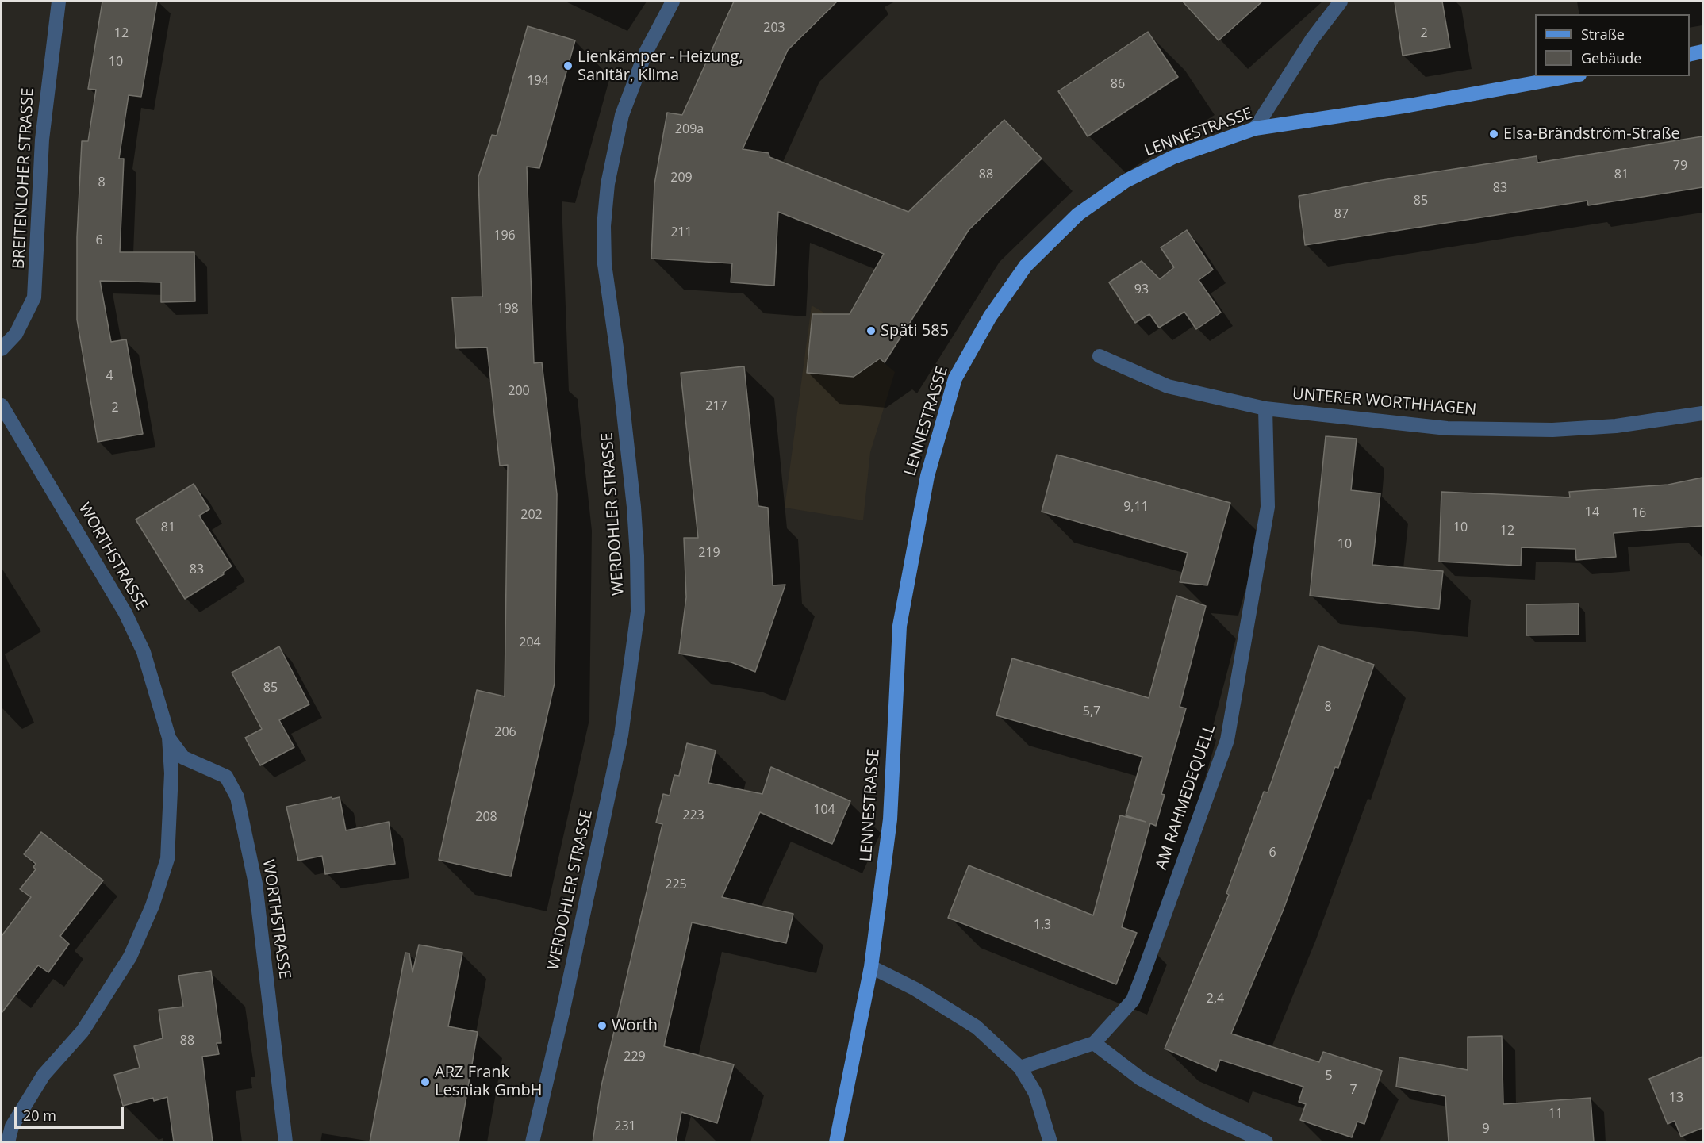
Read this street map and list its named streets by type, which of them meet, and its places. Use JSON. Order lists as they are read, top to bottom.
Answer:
{
  "streets": {
    "main road": ["LENNESTRASSE"],
    "street": [
      "BREITENLOHER STRASSE",
      "UNTERER WORTHHAGEN",
      "WERDOHLER STRASSE",
      "WORTHSTRASSE",
      "AM RAHMEDEQUELL"
    ]
  },
  "crossings": [
    ["UNTERER WORTHHAGEN", "AM RAHMEDEQUELL"]
  ],
  "places": [
    "Lienkämper - Heizung, Sanitär, Klima",
    "Elsa-Brändström-Straße",
    "Späti 585",
    "Worth",
    "ARZ Frank Lesniak GmbH"
  ],
  "house_numbers": [
    "203",
    "12",
    "2",
    "10",
    "194",
    "86",
    "209a",
    "79",
    "88",
    "81",
    "209",
    "8",
    "83",
    "85",
    "87",
    "211",
    "196",
    "6",
    "93",
    "198",
    "4",
    "200",
    "217",
    "2",
    "9,11",
    "14",
    "16",
    "202",
    "81",
    "10",
    "12",
    "10",
    "219",
    "83",
    "204",
    "85",
    "8",
    "5,7",
    "206",
    "104",
    "223",
    "208",
    "6",
    "225",
    "1,3",
    "2,4",
    "88",
    "229",
    "5",
    "7",
    "13",
    "11",
    "231",
    "9"
  ],
  "legend": ["Straße", "Gebäude"],
  "scale_bar": "20 m"
}
